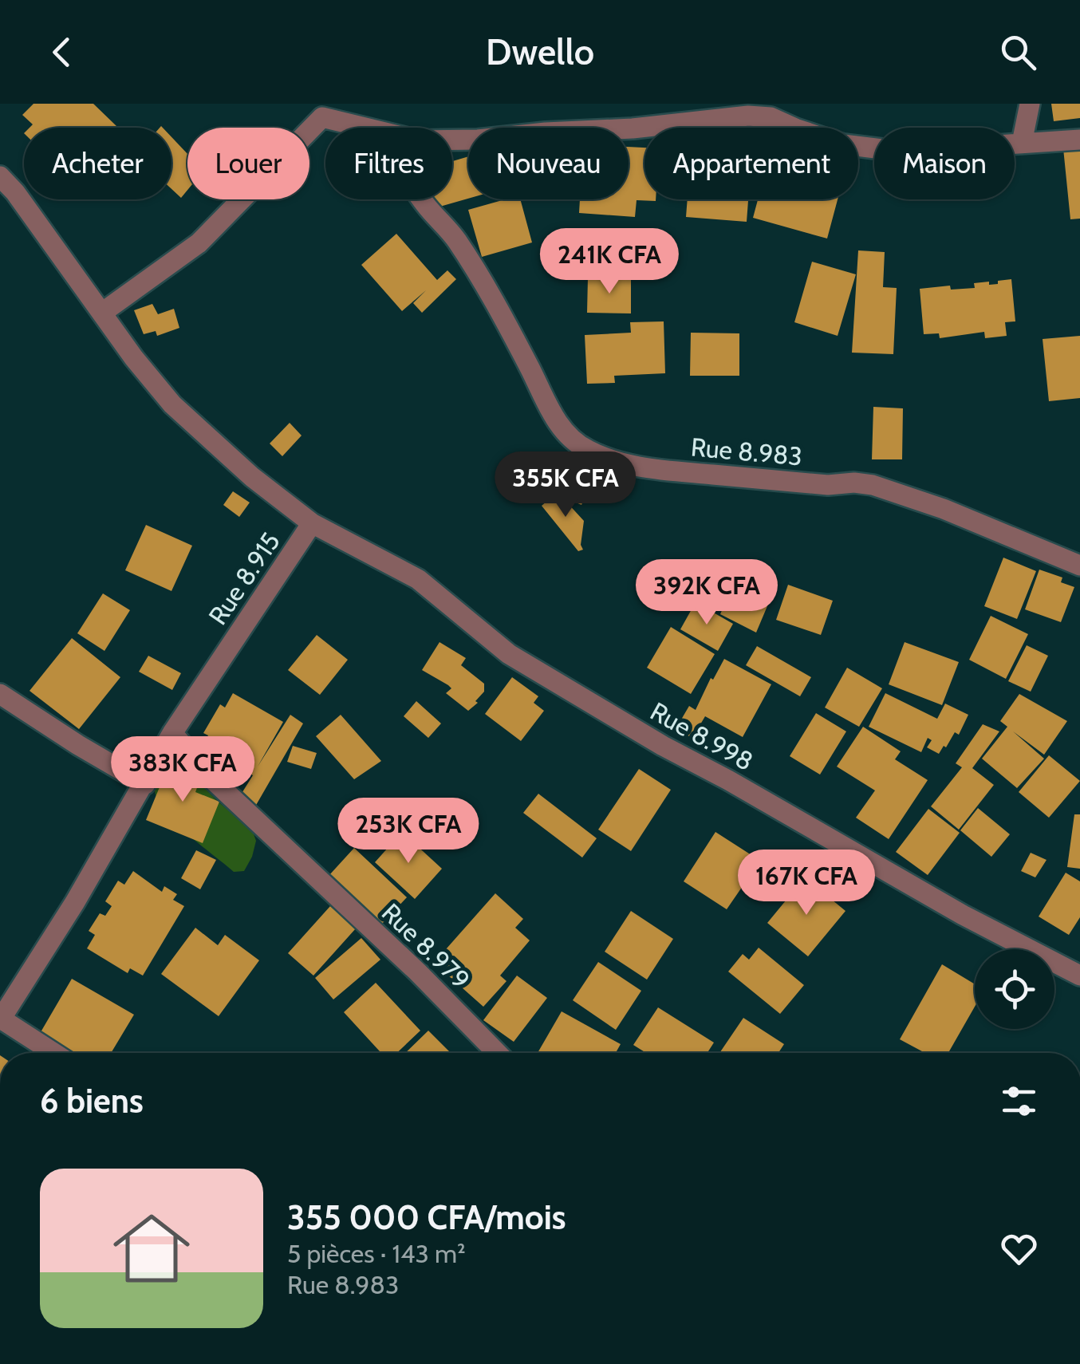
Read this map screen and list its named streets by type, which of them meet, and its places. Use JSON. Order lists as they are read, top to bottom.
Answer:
{
  "streets": {
    "street": [
      "Rue 8.983",
      "Rue 8.915",
      "Rue 8.998",
      "Rue 8.979"
    ]
  },
  "crossings": [
    ["Rue 8.915", "Rue 8.998"],
    ["Rue 8.915", "Rue 8.979"]
  ],
  "page": {
    "header": "Dwello",
    "chip": [
      "Acheter",
      "Louer",
      "Filtres",
      "Nouveau",
      "Appartement",
      "Maison"
    ],
    "price": [
      "241K CFA",
      "355K CFA",
      "392K CFA",
      "383K CFA",
      "253K CFA",
      "167K CFA"
    ],
    "heading": "6 biens",
    "list": [
      {
        "name": "355 000 CFA/mois",
        "note": "5 pièces · 143 m² · Rue 8.983"
      }
    ]
  }
}
